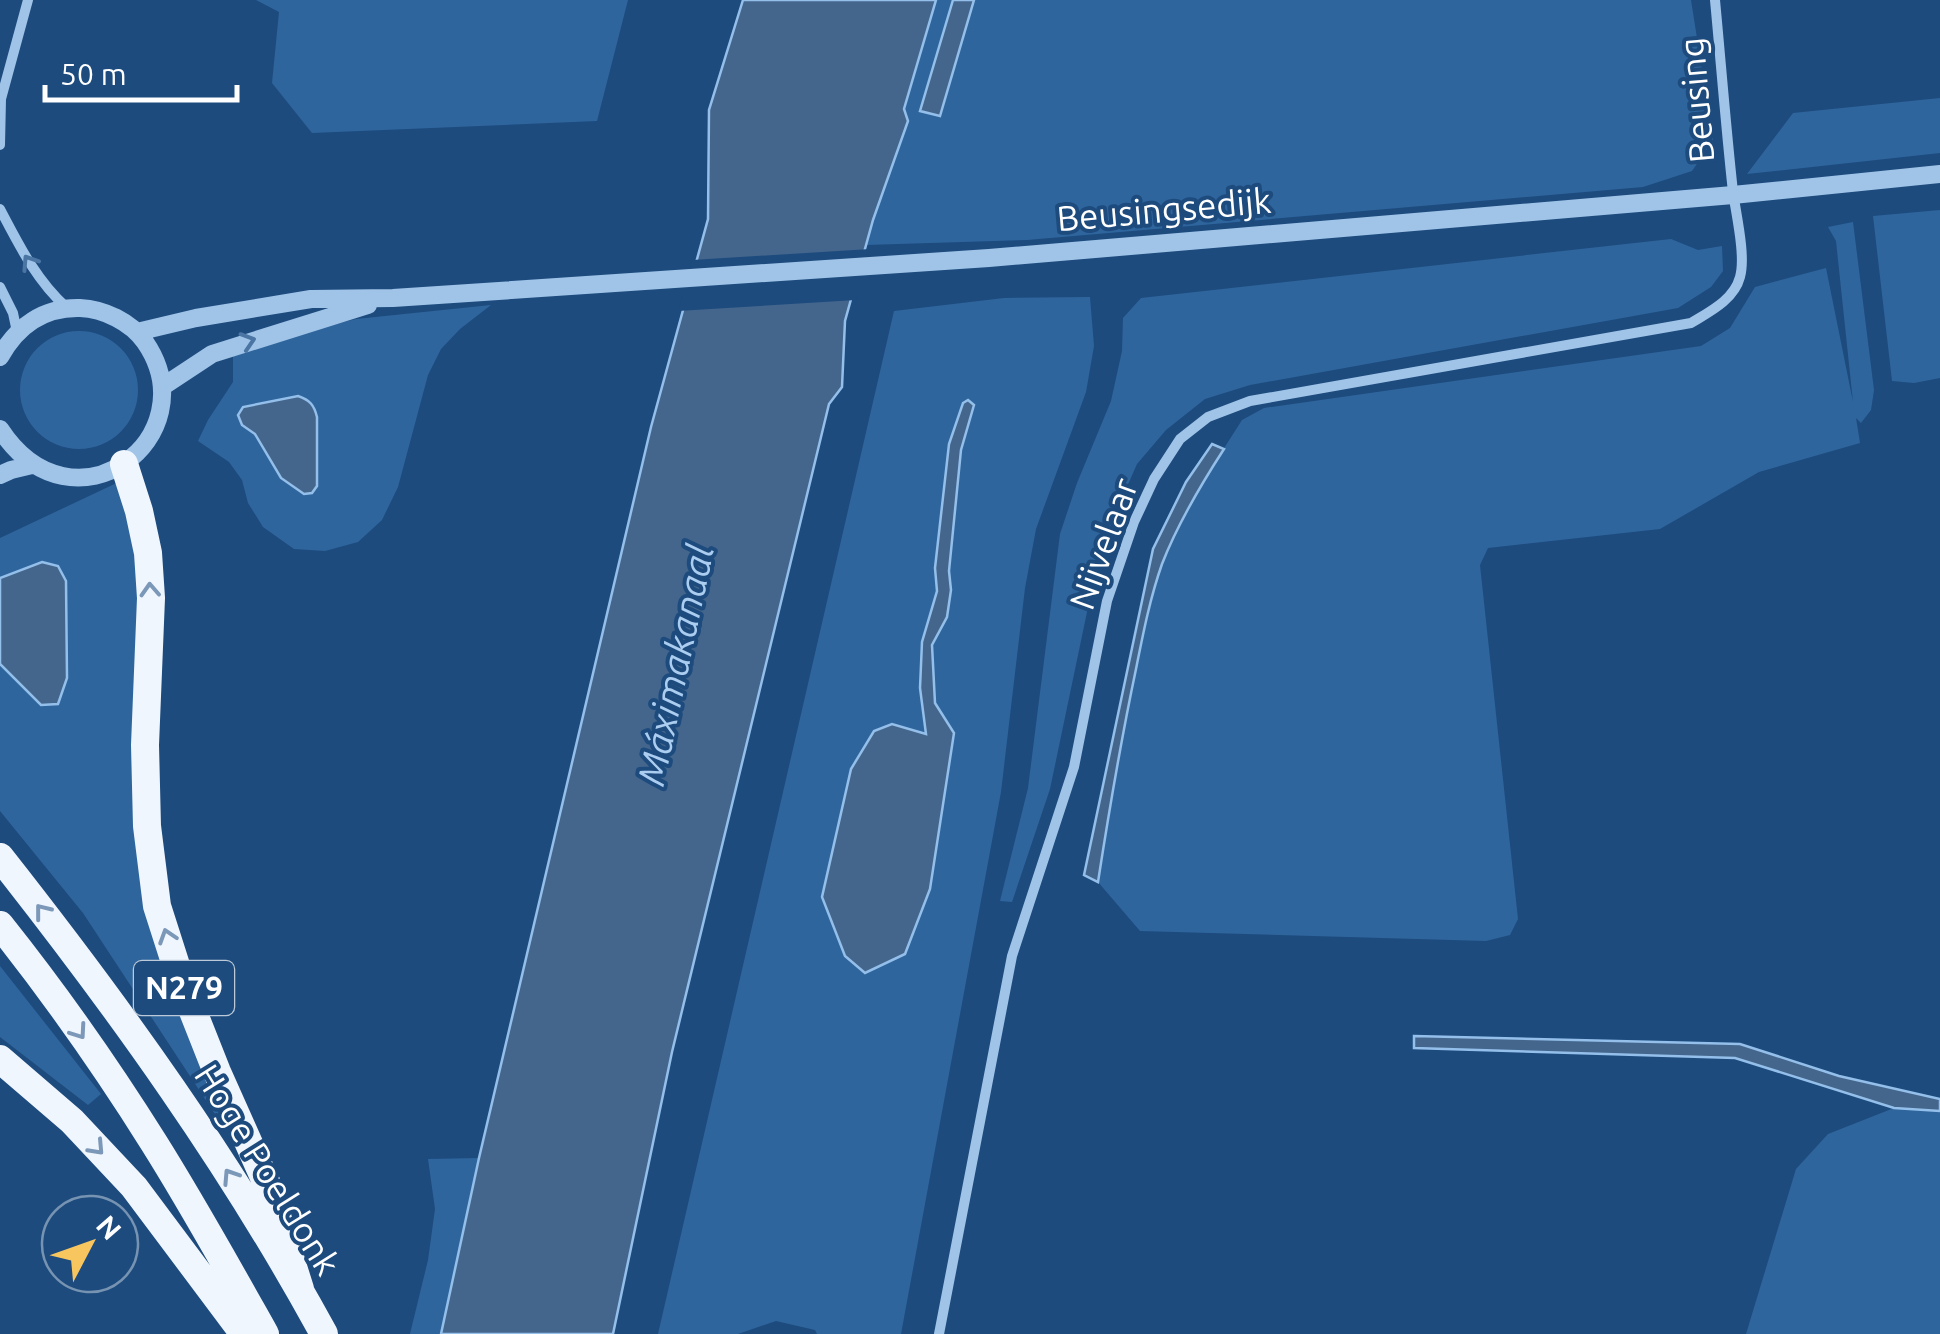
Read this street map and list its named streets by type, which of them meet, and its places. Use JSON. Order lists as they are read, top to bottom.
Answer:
{
  "streets": {
    "highway": ["N279", "Hoge Poeldonk"],
    "street": ["Beusing", "Beusingsedijk", "Nijvelaar"]
  },
  "crossings": [
    ["Beusing", "Beusingsedijk"],
    ["Beusing", "Nijvelaar"],
    ["Beusingsedijk", "Nijvelaar"],
    ["N279", "Hoge Poeldonk"]
  ],
  "water": ["Máximakanaal"],
  "scale_bar": "50 m",
  "north": "top right"
}
